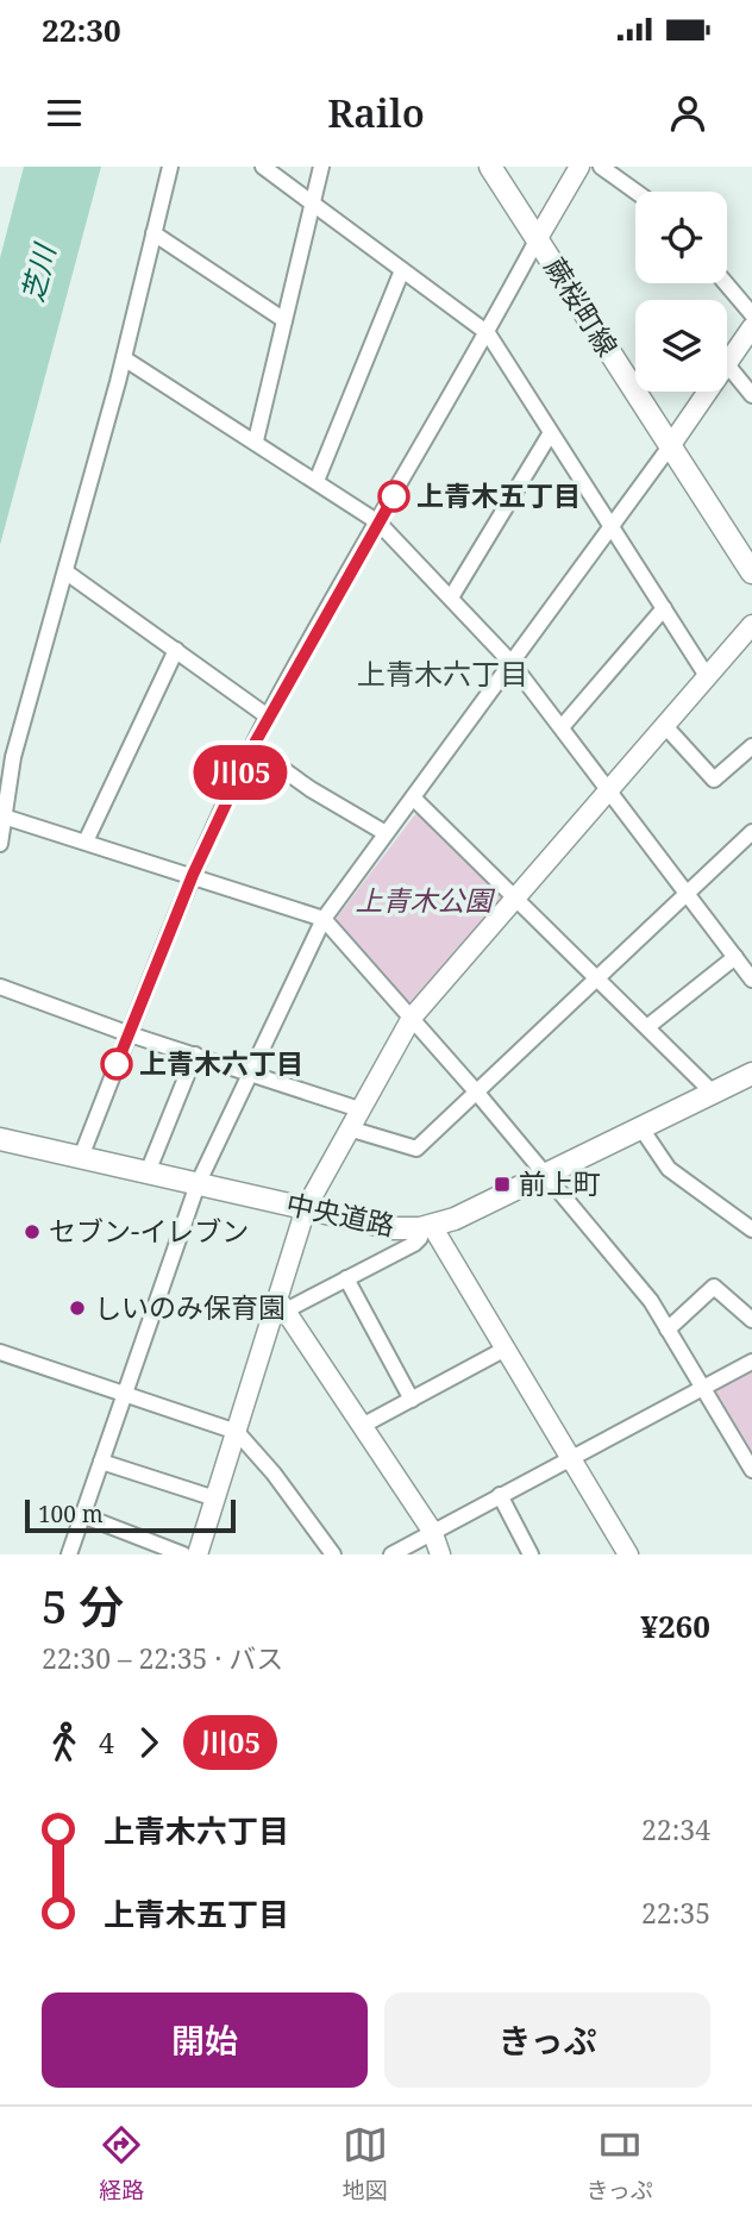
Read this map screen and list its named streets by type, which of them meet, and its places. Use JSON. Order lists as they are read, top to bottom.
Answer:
{
  "streets": {
    "main road": ["蕨桜町線", "中央道路"]
  },
  "districts": ["上青木六丁目"],
  "water": ["芝川"],
  "parks": ["上青木公園"],
  "places": {
    "other": [
      "上青木五丁目",
      "上青木六丁目",
      "セブン-イレブン",
      "しいのみ保育園"
    ],
    "transit": ["前上町"]
  },
  "lines": ["bus line 川05"],
  "scale_bar": "100 m",
  "page": {
    "status": "22:30",
    "header": "Railo",
    "on_map": "川05",
    "scale": "100 m",
    "heading": ["5 分", "22:30 – 22:35 · バス", "¥260"],
    "legs": ["4", "川05"],
    "list": [
      {
        "name": "上青木六丁目",
        "value": "22:34"
      },
      {
        "name": "上青木五丁目",
        "value": "22:35"
      }
    ],
    "buttons": ["開始", "きっぷ"],
    "tabs": ["経路", "地図", "きっぷ"]
  }
}
